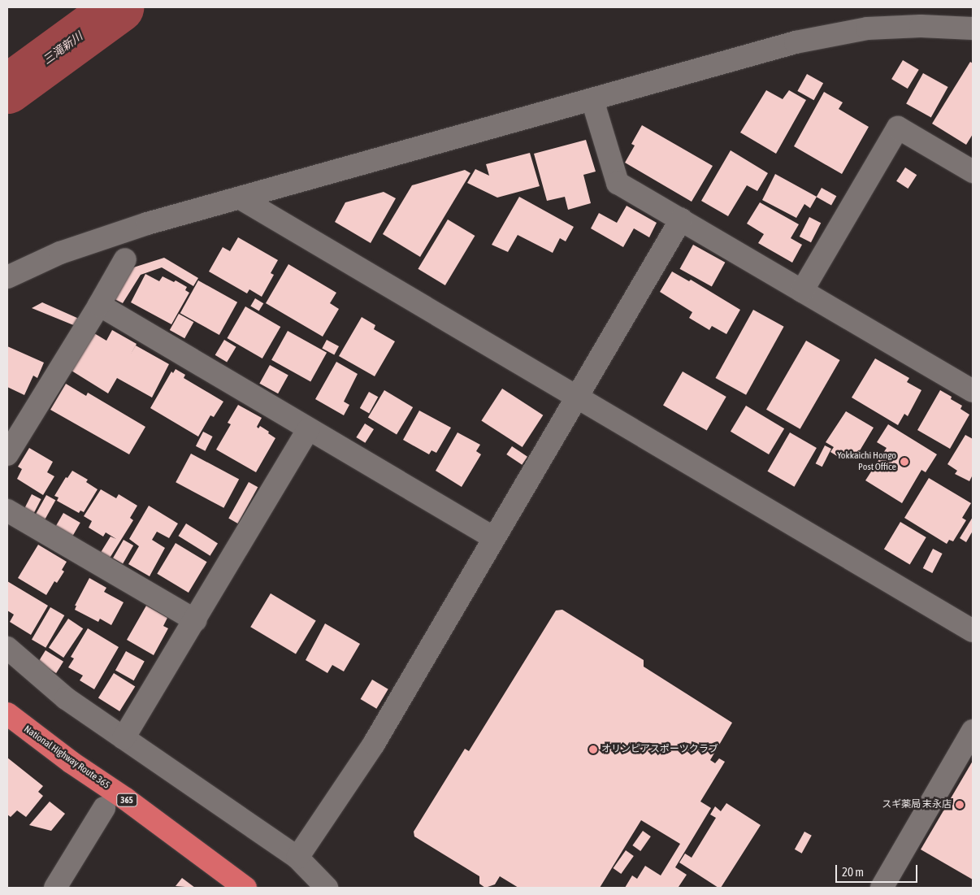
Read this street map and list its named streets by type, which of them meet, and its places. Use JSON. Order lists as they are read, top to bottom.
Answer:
{
  "streets": {
    "highway": ["National Highway Route 365", "365"]
  },
  "water": ["三滝新川"],
  "places": ["Yokkaichi Hongo Post Office", "オリンピアスポーツクラブ", "スギ薬局 末永店"],
  "scale_bar": "20 m"
}
